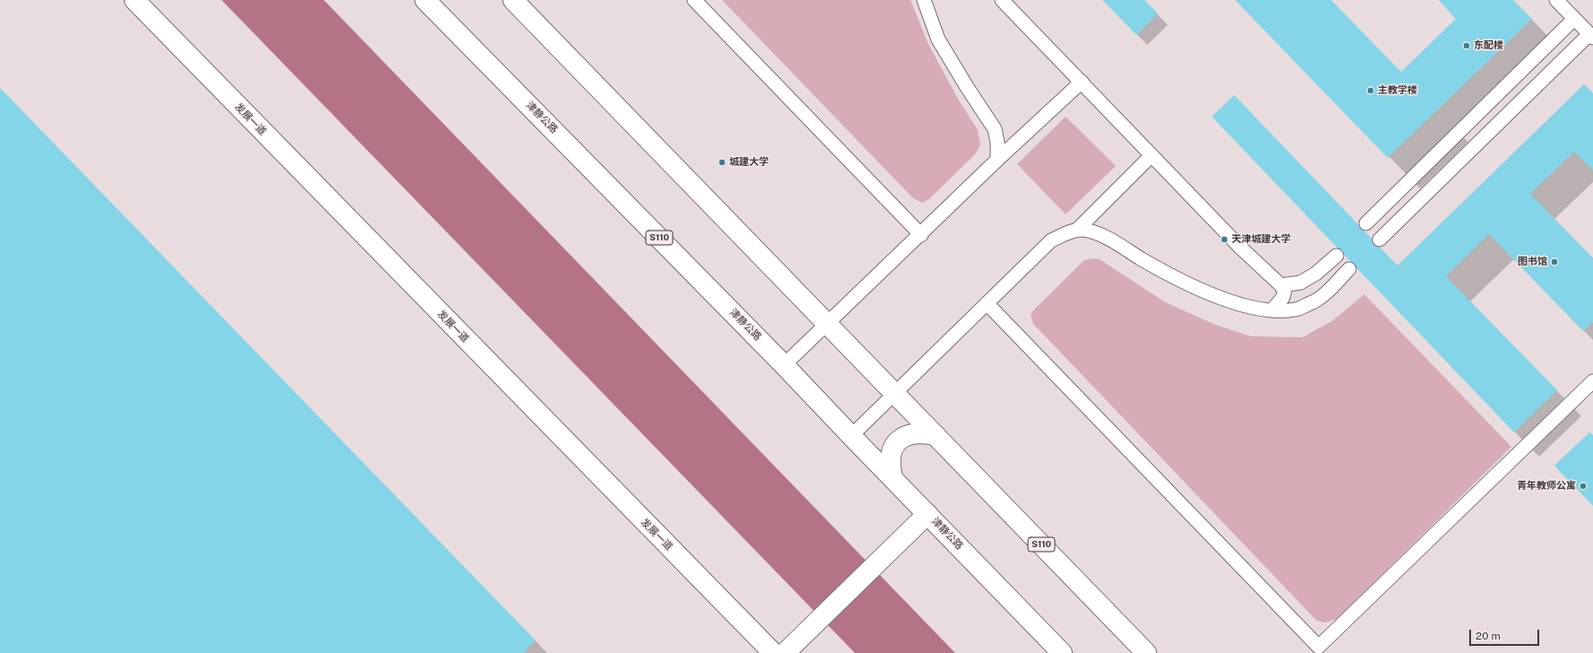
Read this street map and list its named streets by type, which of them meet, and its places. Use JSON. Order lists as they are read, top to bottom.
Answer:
{
  "streets": {
    "main road": ["津静公路", "发展一道", "S110"]
  },
  "places": [
    "东配楼",
    "主教学楼",
    "城建大学",
    "天津城建大学",
    "图书馆",
    "青年教师公寓"
  ],
  "scale_bar": "20 m"
}
